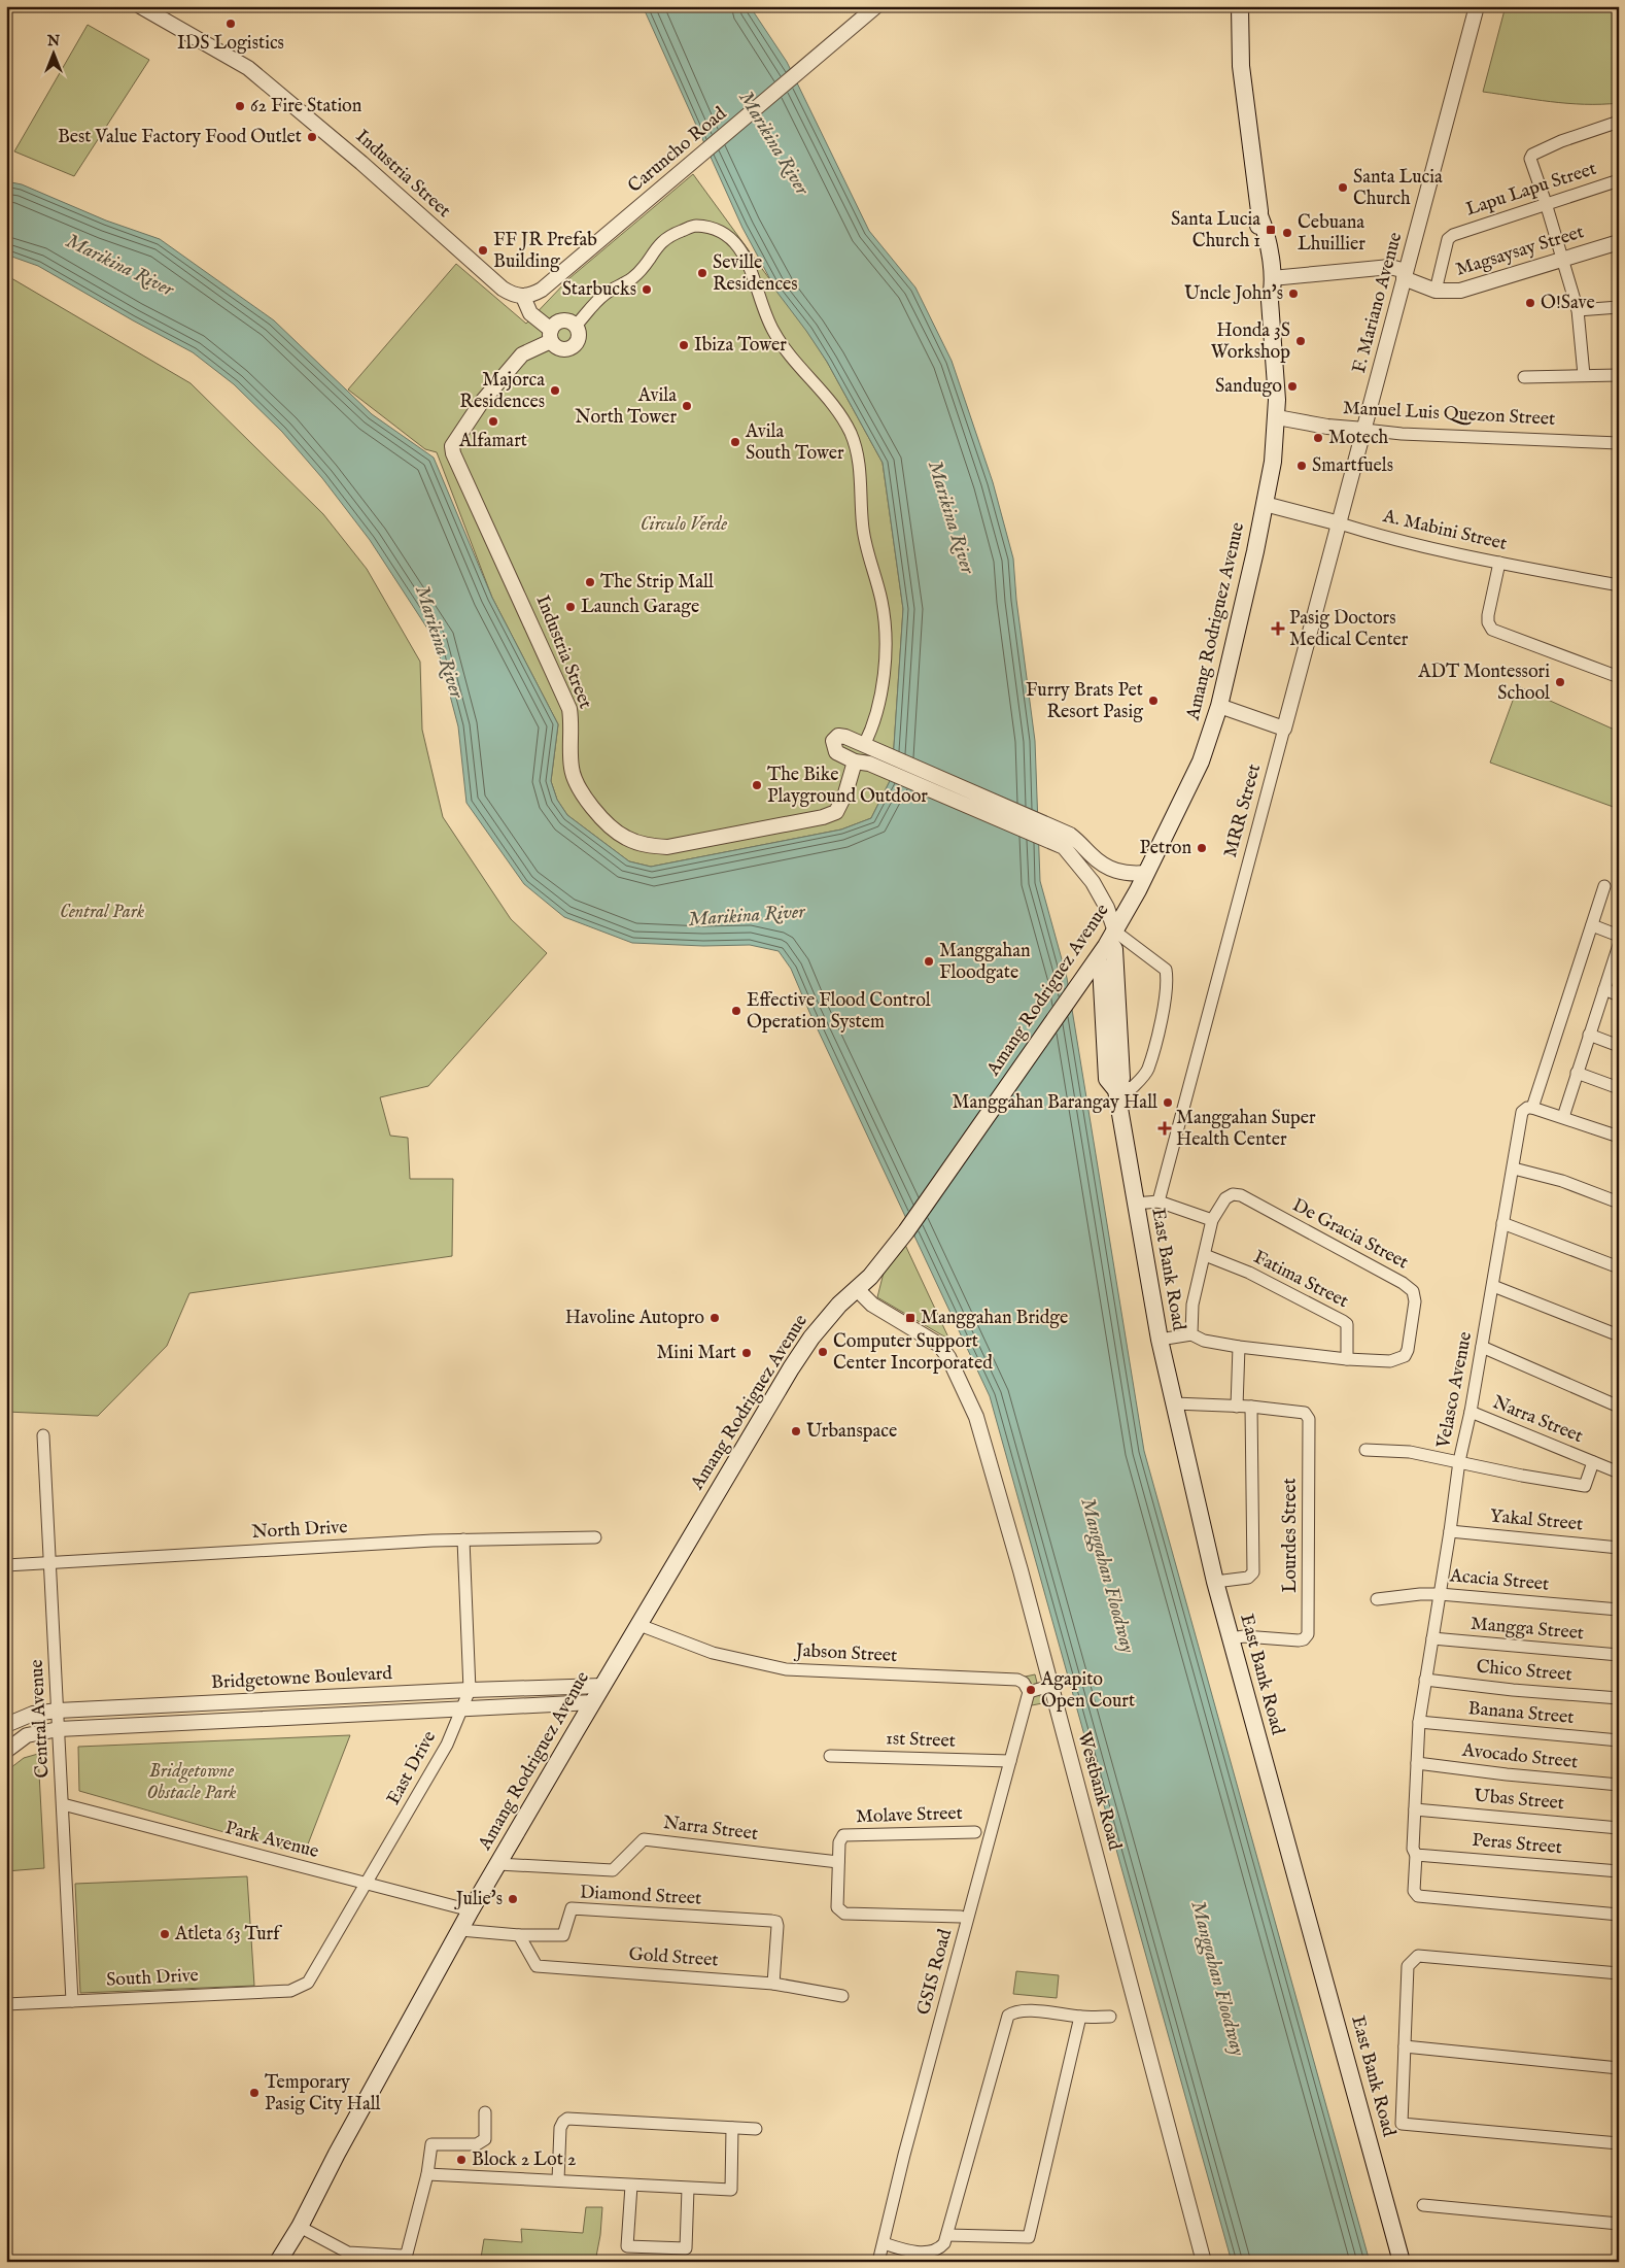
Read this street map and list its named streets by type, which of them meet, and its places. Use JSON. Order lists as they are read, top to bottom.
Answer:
{
  "streets": {
    "main road": ["Amang Rodriguez Avenue", "East Bank Road"],
    "street": [
      "Caruncho Road",
      "Industria Street",
      "Lapu Lapu Street",
      "Magsaysay Street",
      "F. Mariano Avenue",
      "Manuel Luis Quezon Street",
      "A. Mabini Street",
      "MRR Street",
      "De Gracia Street",
      "Fatima Street",
      "Velasco Avenue",
      "Narra Street",
      "Yakal Street",
      "North Drive",
      "Lourdes Street",
      "Acacia Street",
      "Mangga Street",
      "Jabson Street",
      "Chico Street",
      "Bridgetowne Boulevard",
      "Banana Street",
      "Central Avenue",
      "1st Street",
      "Avocado Street",
      "East Drive",
      "Westbank Road",
      "Ubas Street",
      "Molave Street",
      "Park Avenue",
      "Peras Street",
      "Diamond Street",
      "Gold Street",
      "GSIS Road",
      "South Drive"
    ]
  },
  "crossings": [
    ["Caruncho Road", "Industria Street"],
    ["Lapu Lapu Street", "Magsaysay Street"],
    ["Magsaysay Street", "F. Mariano Avenue"],
    ["Magsaysay Street", "Amang Rodriguez Avenue"],
    ["F. Mariano Avenue", "Manuel Luis Quezon Street"],
    ["F. Mariano Avenue", "MRR Street"],
    ["Manuel Luis Quezon Street", "Amang Rodriguez Avenue"],
    ["Manuel Luis Quezon Street", "MRR Street"],
    ["A. Mabini Street", "Amang Rodriguez Avenue"],
    ["A. Mabini Street", "MRR Street"],
    ["Amang Rodriguez Avenue", "East Bank Road"],
    ["Amang Rodriguez Avenue", "Narra Street"],
    ["Amang Rodriguez Avenue", "Jabson Street"],
    ["Amang Rodriguez Avenue", "Bridgetowne Boulevard"],
    ["Amang Rodriguez Avenue", "Westbank Road"],
    ["Amang Rodriguez Avenue", "Park Avenue"],
    ["Amang Rodriguez Avenue", "Diamond Street"],
    ["De Gracia Street", "Fatima Street"],
    ["East Bank Road", "Lourdes Street"],
    ["Velasco Avenue", "Narra Street"],
    ["Velasco Avenue", "Yakal Street"],
    ["Velasco Avenue", "Acacia Street"],
    ["Velasco Avenue", "Mangga Street"],
    ["Velasco Avenue", "Chico Street"],
    ["Velasco Avenue", "Banana Street"],
    ["Velasco Avenue", "Avocado Street"],
    ["Velasco Avenue", "Ubas Street"],
    ["Velasco Avenue", "Peras Street"],
    ["Narra Street", "Molave Street"],
    ["North Drive", "Central Avenue"],
    ["North Drive", "East Drive"],
    ["Jabson Street", "GSIS Road"],
    ["Bridgetowne Boulevard", "Central Avenue"],
    ["Bridgetowne Boulevard", "East Drive"],
    ["Central Avenue", "Park Avenue"],
    ["Central Avenue", "South Drive"],
    ["1st Street", "GSIS Road"],
    ["East Drive", "Park Avenue"],
    ["East Drive", "South Drive"],
    ["Diamond Street", "Gold Street"]
  ],
  "water": ["Marikina River", "Manggahan Floodway"],
  "parks": ["Circulo Verde", "Central Park", "Bridgetowne Obstacle Park"],
  "places": {
    "other": [
      "IDS Logistics",
      "62 Fire Station",
      "Best Value Factory Food Outlet",
      "Santa Lucia Church",
      "Cebuana Lhuillier",
      "FF JR Prefab Building",
      "Seville Residences",
      "Starbucks",
      "Uncle John's",
      "O!Save",
      "Honda 3S Workshop",
      "Ibiza Tower",
      "Sandugo",
      "Majorca Residences",
      "Avila North Tower",
      "Alfamart",
      "Motech",
      "Avila South Tower",
      "Smartfuels",
      "The Strip Mall",
      "Launch Garage",
      "ADT Montessori School",
      "Furry Brats Pet Resort Pasig",
      "The Bike Playground Outdoor",
      "Petron",
      "Manggahan Floodgate",
      "Effective Flood Control Operation System",
      "Manggahan Barangay Hall",
      "Havoline Autopro",
      "Computer Support Center Incorporated",
      "Mini Mart",
      "Urbanspace",
      "Agapito Open Court",
      "Julie's",
      "Atleta 63 Turf",
      "Temporary Pasig City Hall",
      "Block 2 Lot 2"
    ],
    "transit": ["Santa Lucia Church 1", "Manggahan Bridge"],
    "health": ["Pasig Doctors Medical Center", "Manggahan Super Health Center"]
  },
  "north": "top"
}
